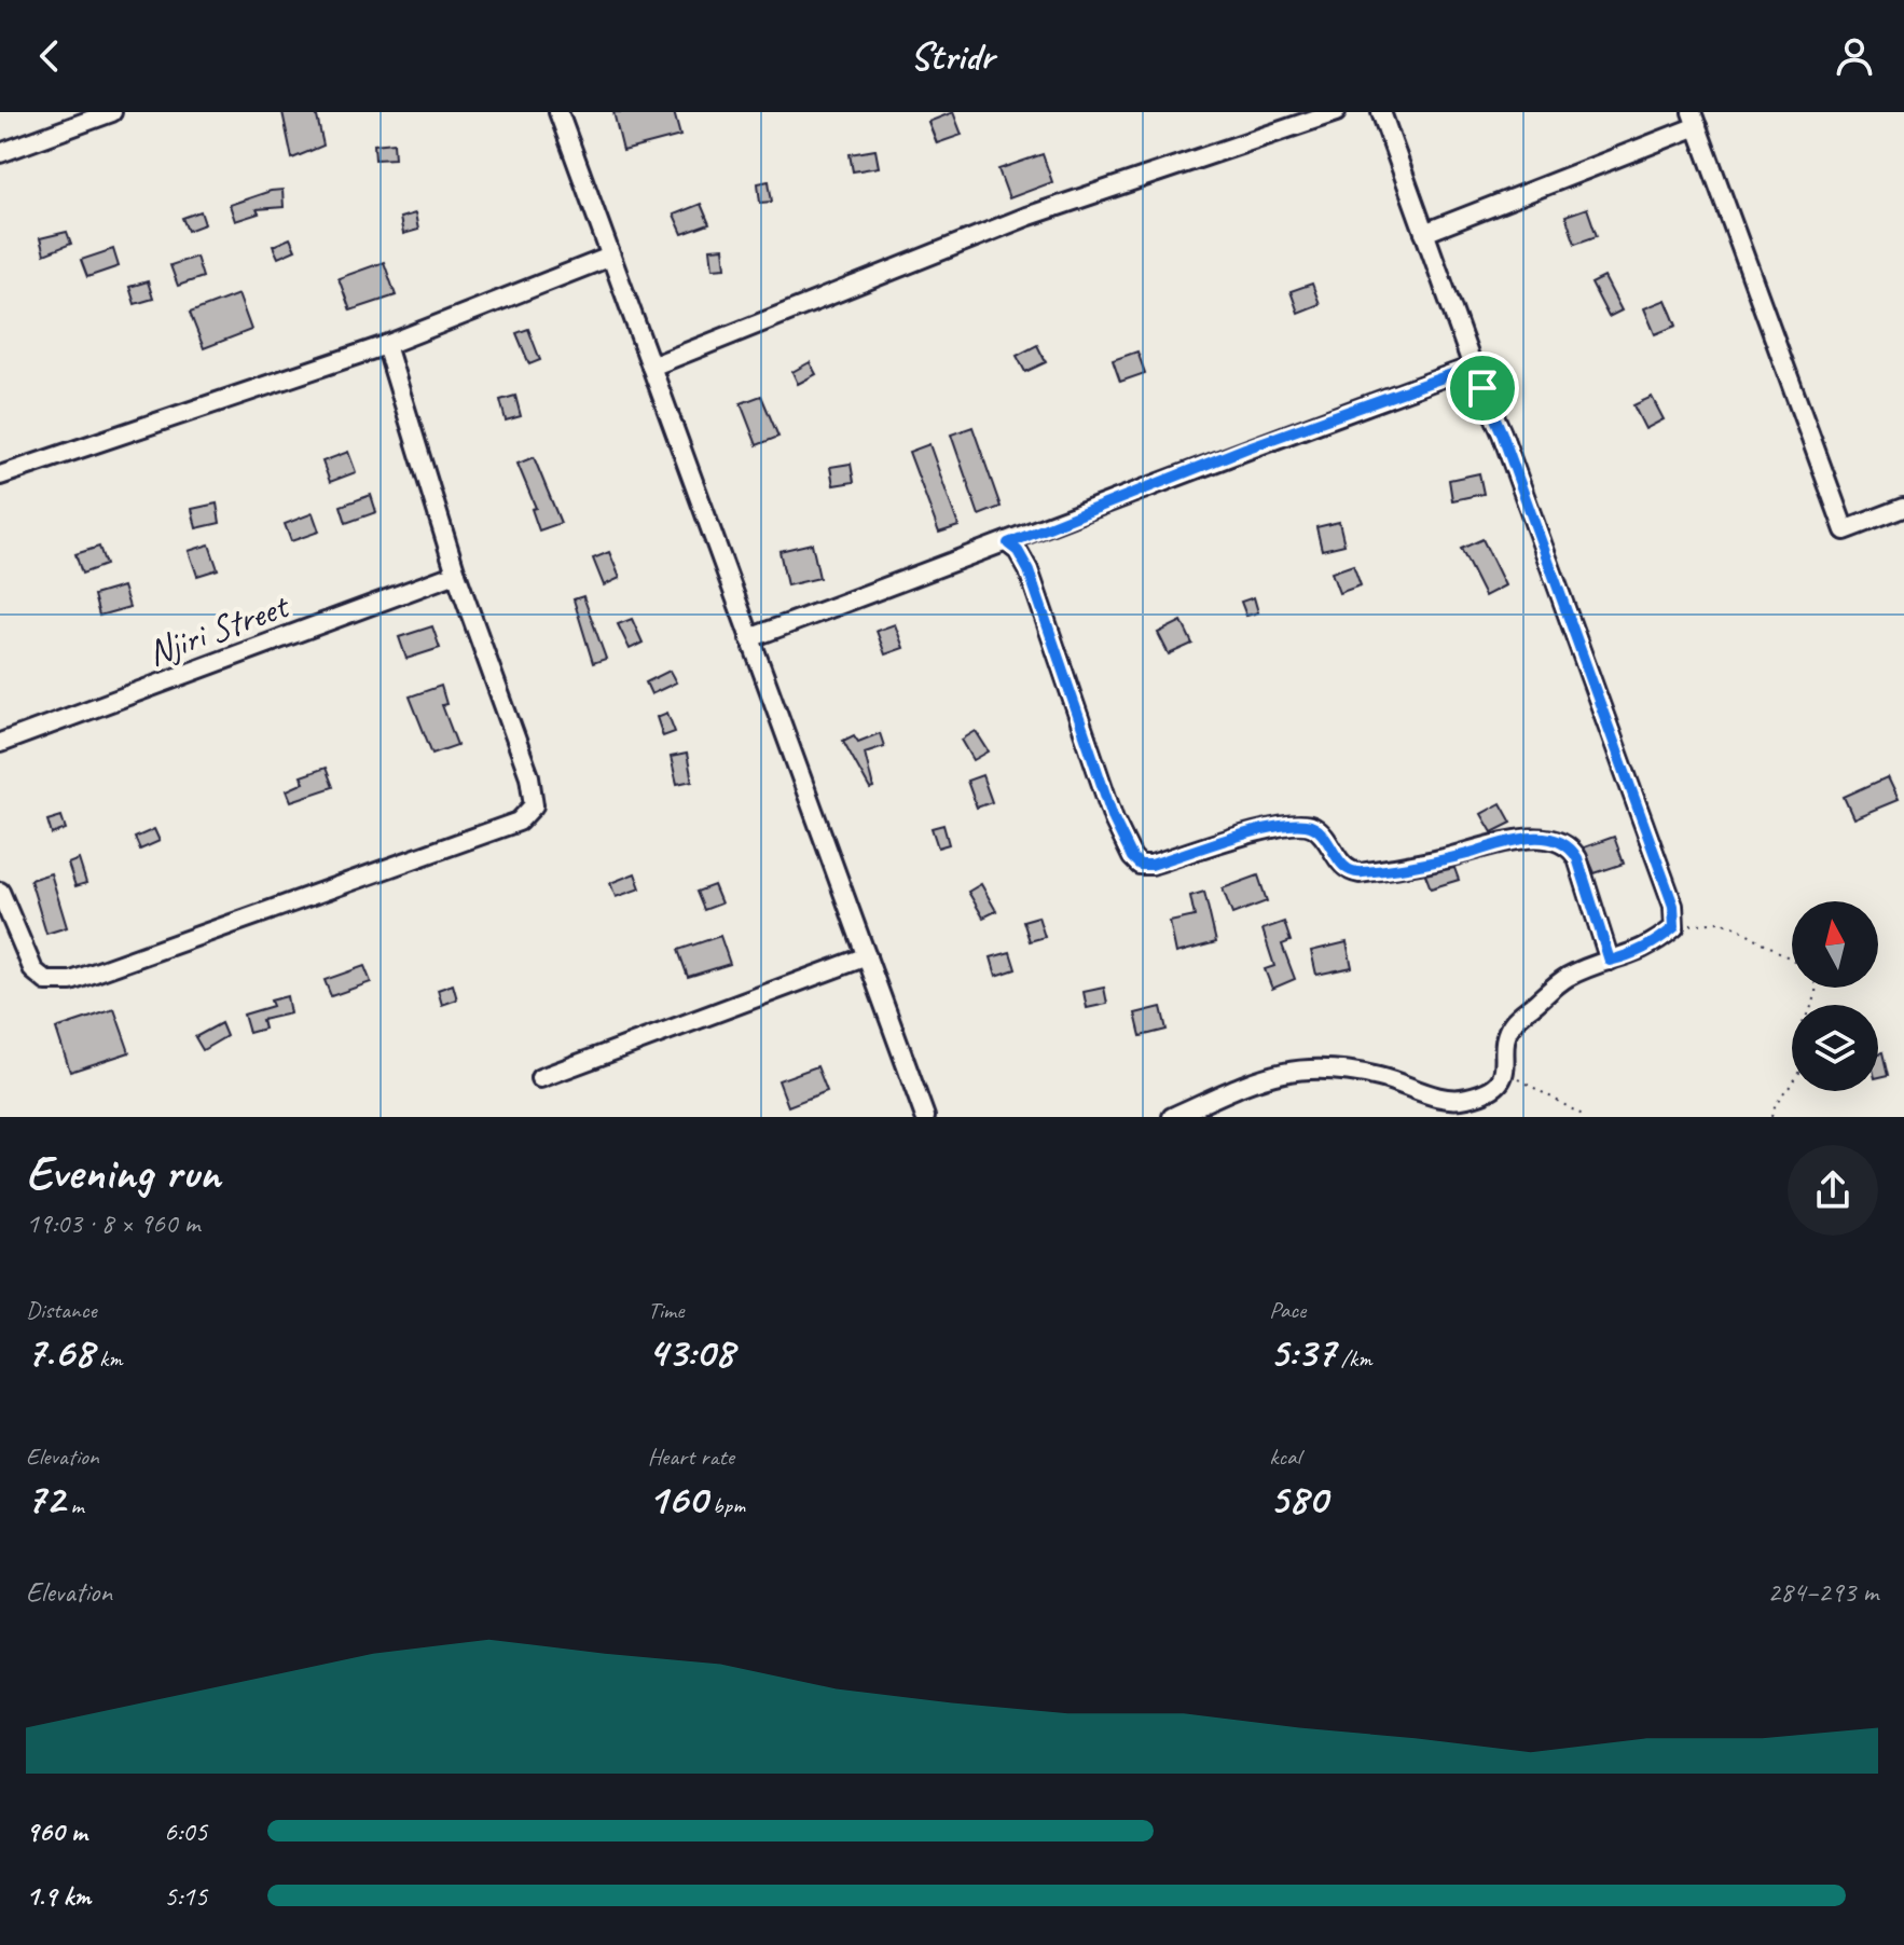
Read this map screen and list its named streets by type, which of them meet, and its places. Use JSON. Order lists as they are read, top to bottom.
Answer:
{
  "streets": {
    "street": ["Njiri Street"]
  },
  "north": "top",
  "page": {
    "header": "Stridr",
    "heading": ["Evening run", "19:03 · 8 × 960 m"],
    "stats": [
      ["Distance", "7.68 km"],
      ["Time", "43:08"],
      ["Pace", "5:37 /km"],
      ["Elevation", "72 m"],
      ["Heart rate", "160 bpm"],
      ["kcal", "580"]
    ],
    "chart": ["Elevation", "284–293 m"],
    "list": [
      {
        "name": "960 m",
        "note": "6:05"
      },
      {
        "name": "1.9 km",
        "note": "5:15"
      }
    ]
  }
}
